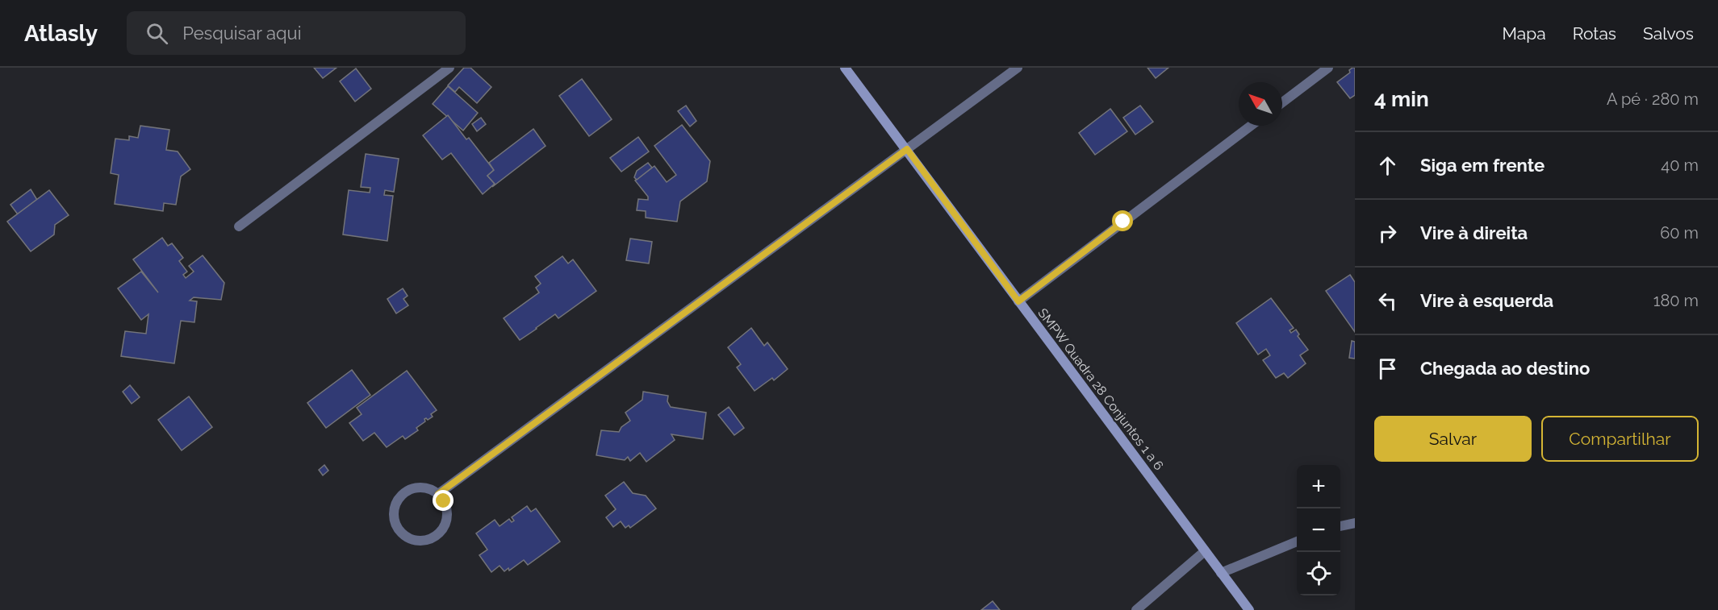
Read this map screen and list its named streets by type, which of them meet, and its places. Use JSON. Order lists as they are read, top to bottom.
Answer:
{
  "streets": {
    "street": ["SMPW Quadra 28 Conjuntos 1 a 6"]
  },
  "north": "top left",
  "page": {
    "header": "Atlasly",
    "search": "Pesquisar aqui",
    "nav": ["Mapa", "Rotas", "Salvos"],
    "heading": ["4 min", "A pé · 280 m"],
    "list": [
      ["Siga em frente", "40 m"],
      ["Vire à direita", "60 m"],
      ["Vire à esquerda", "180 m"],
      "Chegada ao destino"
    ],
    "buttons": ["Salvar", "Compartilhar"],
    "map_buttons": ["+", "−"]
  }
}
